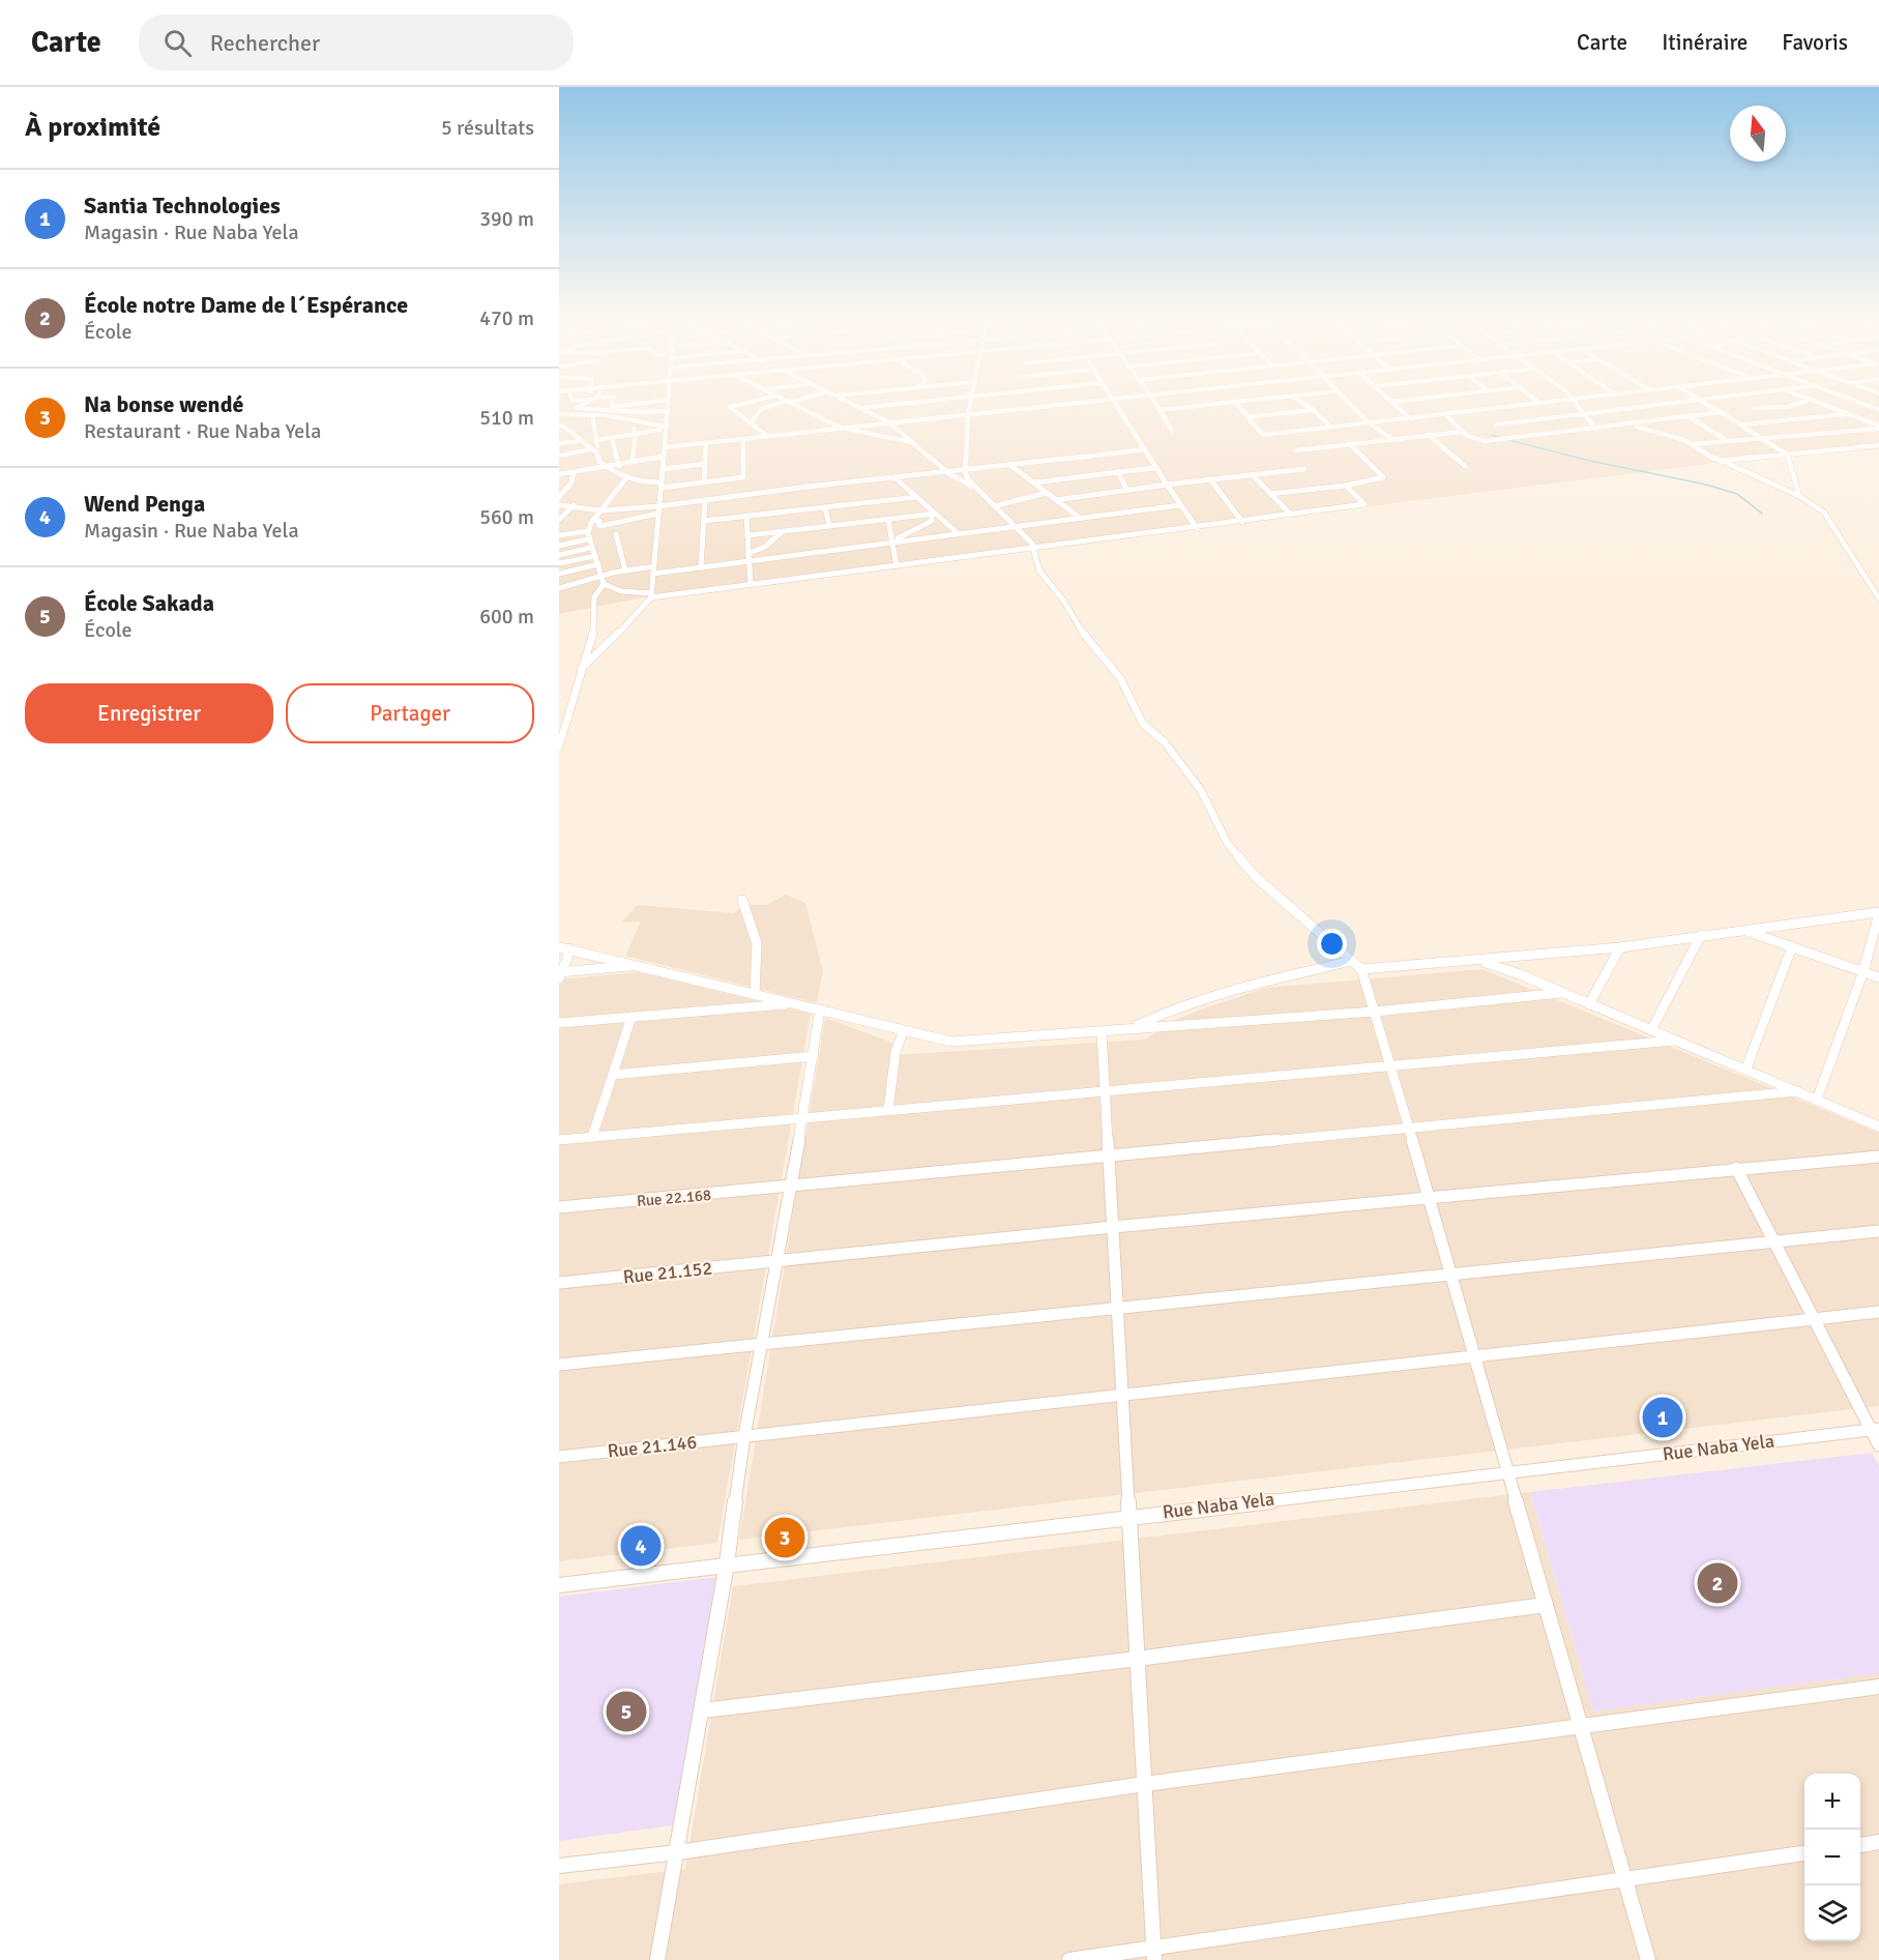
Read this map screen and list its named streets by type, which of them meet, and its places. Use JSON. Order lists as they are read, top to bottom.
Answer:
{
  "streets": {
    "street": [
      "Rue 22.168",
      "Rue 21.152",
      "Rue 21.146",
      "Rue Naba Yela"
    ]
  },
  "north": "top",
  "page": {
    "header": "Carte",
    "search": "Rechercher",
    "nav": ["Carte", "Itinéraire", "Favoris"],
    "heading": ["À proximité", "5 résultats"],
    "list": [
      {
        "mark": "1",
        "name": "Santia Technologies",
        "note": "Magasin · Rue Naba Yela",
        "value": "390 m"
      },
      {
        "mark": "2",
        "name": "École notre Dame de l´Espérance",
        "note": "École",
        "value": "470 m"
      },
      {
        "mark": "3",
        "name": "Na bonse wendé",
        "note": "Restaurant · Rue Naba Yela",
        "value": "510 m"
      },
      {
        "mark": "4",
        "name": "Wend Penga",
        "note": "Magasin · Rue Naba Yela",
        "value": "560 m"
      },
      {
        "mark": "5",
        "name": "École Sakada",
        "note": "École",
        "value": "600 m"
      }
    ],
    "buttons": ["Enregistrer", "Partager"],
    "pins": [
      "1",
      "3",
      "4",
      "2",
      "5"
    ],
    "map_buttons": ["+", "−"]
  }
}
